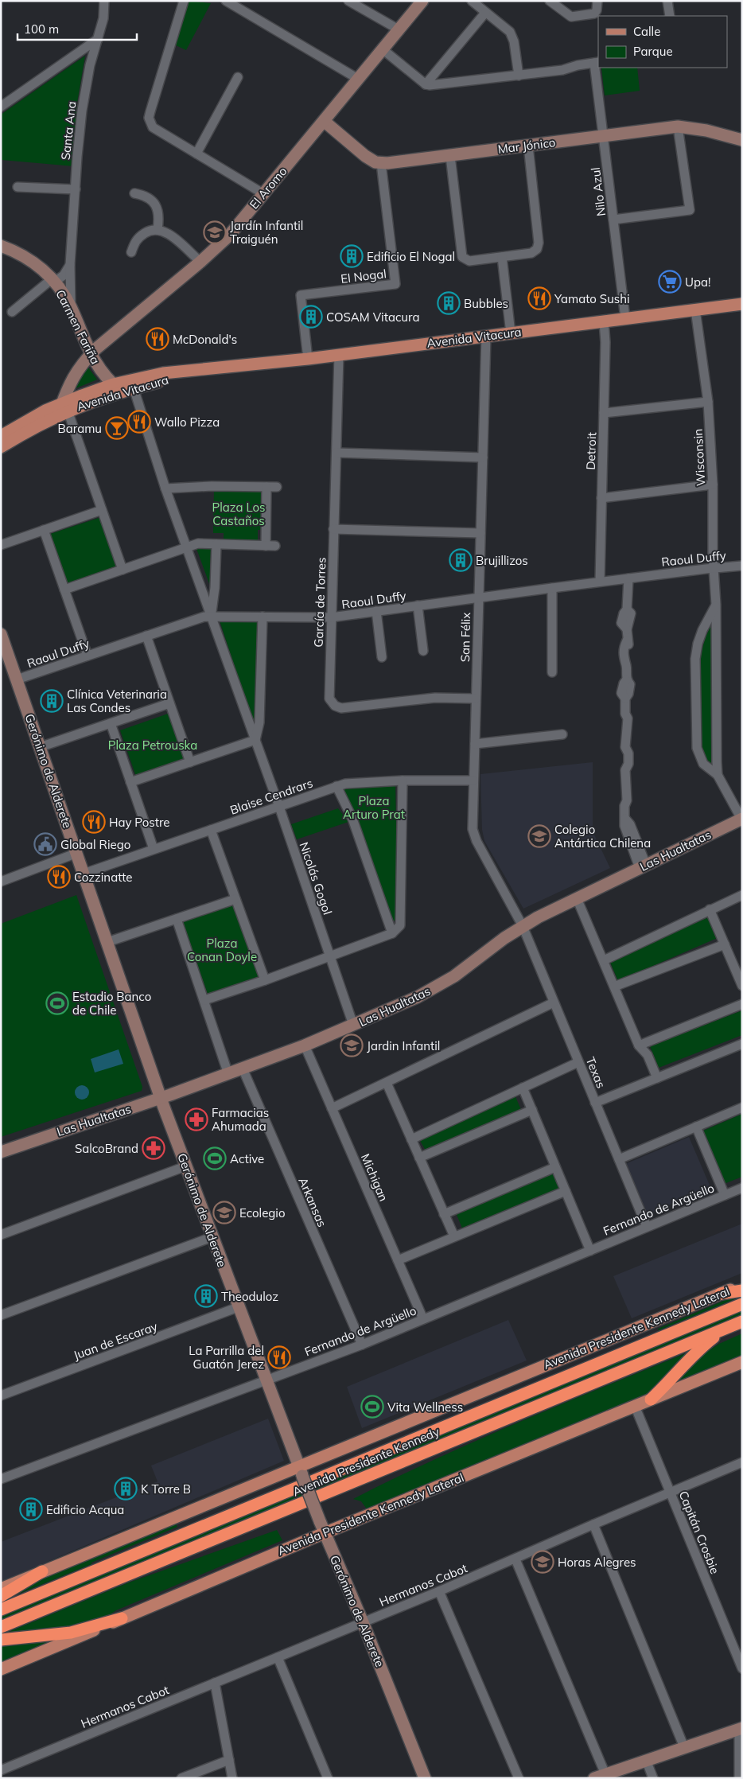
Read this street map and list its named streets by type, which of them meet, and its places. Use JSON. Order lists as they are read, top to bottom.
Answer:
{
  "streets": {
    "highway": ["Avenida Presidente Kennedy"],
    "main road": ["Avenida Vitacura", "Avenida Presidente Kennedy Lateral"],
    "street": [
      "Santa Ana",
      "Mar Jónico",
      "El Aromo",
      "Nilo Azul",
      "El Nogal",
      "Carmen Fariña",
      "Detroit",
      "Wisconsin",
      "Raoul Duffy",
      "García de Torres",
      "San Félix",
      "Gerónimo de Alderete",
      "Blaise Cendrars",
      "Las Hualtatas",
      "Nicolás Gogol",
      "Texas",
      "Michigan",
      "Arkansas",
      "Fernando de Argüello",
      "Juan de Escaray",
      "Capitán Crosbie",
      "Hermanos Cabot"
    ]
  },
  "crossings": [
    ["Santa Ana", "Carmen Fariña"],
    ["Mar Jónico", "Nilo Azul"],
    ["Mar Jónico", "El Nogal"],
    ["El Aromo", "Carmen Fariña"],
    ["El Aromo", "Avenida Vitacura"],
    ["Nilo Azul", "Avenida Vitacura"],
    ["El Nogal", "Avenida Vitacura"],
    ["Carmen Fariña", "Avenida Vitacura"],
    ["Avenida Vitacura", "Detroit"],
    ["Avenida Vitacura", "Wisconsin"],
    ["Avenida Vitacura", "García de Torres"],
    ["Avenida Vitacura", "San Félix"],
    ["Avenida Vitacura", "Nicolás Gogol"],
    ["Detroit", "Raoul Duffy"],
    ["Wisconsin", "Raoul Duffy"],
    ["Wisconsin", "Las Hualtatas"],
    ["Raoul Duffy", "García de Torres"],
    ["Raoul Duffy", "San Félix"],
    ["Raoul Duffy", "Gerónimo de Alderete"],
    ["Raoul Duffy", "Nicolás Gogol"],
    ["García de Torres", "San Félix"],
    ["San Félix", "Blaise Cendrars"],
    ["San Félix", "Las Hualtatas"],
    ["San Félix", "Texas"],
    ["Gerónimo de Alderete", "Blaise Cendrars"],
    ["Gerónimo de Alderete", "Las Hualtatas"],
    ["Gerónimo de Alderete", "Fernando de Argüello"],
    ["Gerónimo de Alderete", "Avenida Presidente Kennedy Lateral"],
    ["Gerónimo de Alderete", "Juan de Escaray"],
    ["Gerónimo de Alderete", "Hermanos Cabot"],
    ["Blaise Cendrars", "Nicolás Gogol"],
    ["Las Hualtatas", "Nicolás Gogol"],
    ["Las Hualtatas", "Texas"],
    ["Las Hualtatas", "Michigan"],
    ["Las Hualtatas", "Arkansas"],
    ["Texas", "Fernando de Argüello"],
    ["Michigan", "Fernando de Argüello"],
    ["Arkansas", "Fernando de Argüello"],
    ["Avenida Presidente Kennedy Lateral", "Capitán Crosbie"],
    ["Capitán Crosbie", "Hermanos Cabot"]
  ],
  "parks": [
    "Plaza Los Castaños",
    "Plaza Petrouska",
    "Plaza Arturo Prat",
    "Plaza Conan Doyle"
  ],
  "places": {
    "school or university": [
      "Jardín Infantil Traiguén",
      "Colegio Antártica Chilena",
      "Jardin Infantil",
      "Ecolegio",
      "Horas Alegres"
    ],
    "building": [
      "Edificio El Nogal",
      "Bubbles",
      "COSAM Vitacura",
      "Brujillizos",
      "Clínica Veterinaria Las Condes",
      "Theoduloz",
      "K Torre B",
      "Edificio Acqua"
    ],
    "supermarket": ["Upa!"],
    "restaurant": [
      "Yamato Sushi",
      "McDonald's",
      "Wallo Pizza",
      "Hay Postre",
      "Cozzinatte",
      "La Parrilla del Guatón Jerez"
    ],
    "bar": ["Baramu"],
    "public building": ["Global Riego"],
    "sports": ["Estadio Banco de Chile", "Active", "Vita Wellness"],
    "pharmacy": ["Farmacias Ahumada", "SalcoBrand"]
  },
  "legend": ["Calle", "Parque"],
  "scale_bar": "100 m"
}
